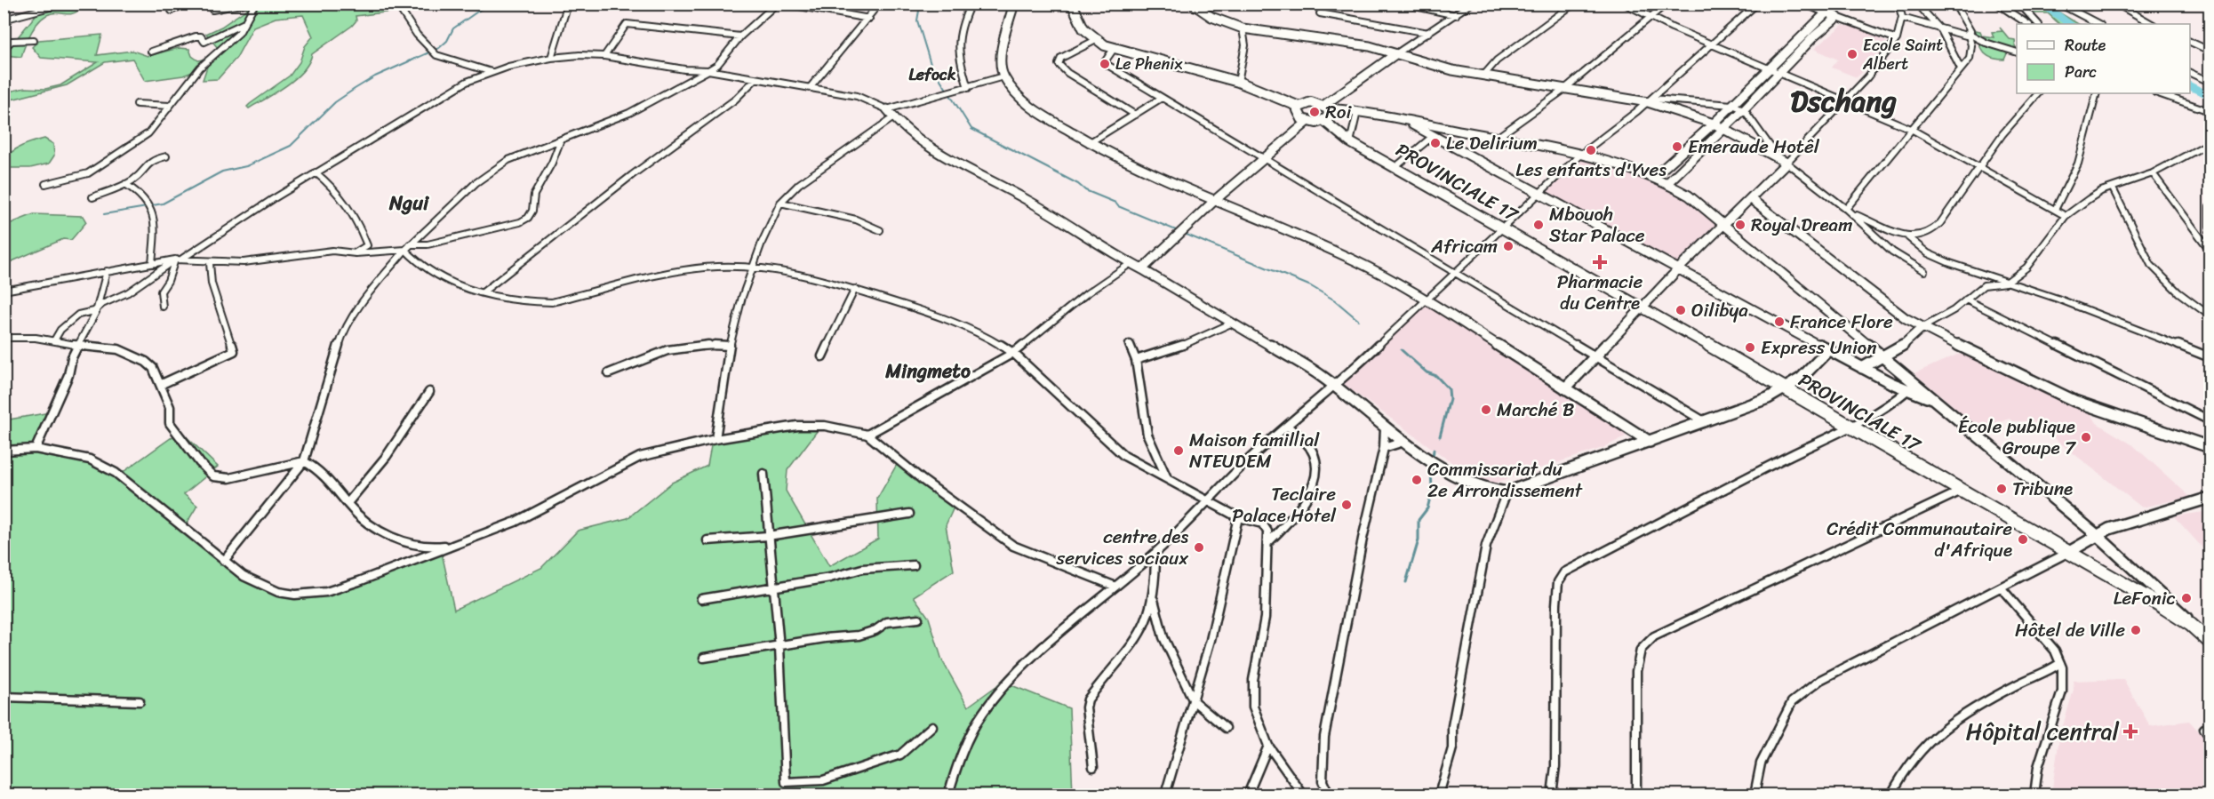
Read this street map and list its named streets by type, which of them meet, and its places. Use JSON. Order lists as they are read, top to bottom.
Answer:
{
  "streets": {
    "main road": ["PROVINCIALE 17"]
  },
  "districts": [
    "Lefock",
    "Dschang",
    "Ngui",
    "Mingmeto"
  ],
  "places": {
    "other": [
      "Ecole Saint Albert",
      "Le Phenix",
      "Roi",
      "Le Delirium",
      "Emeraude Hotêl",
      "Les enfants d'Yves",
      "Mbouoh Star Palace",
      "Royal Dream",
      "Africam",
      "Oilibya",
      "France Flore",
      "Express Union",
      "Marché B",
      "École publique Groupe 7",
      "Maison famillial NTEUDEM",
      "Commissariat du 2e Arrondissement",
      "Tribune",
      "Teclaire Palace Hotel",
      "Crédit Communautaire d'Afrique",
      "centre des services sociaux",
      "LeFonic",
      "Hôtel de Ville"
    ],
    "health": ["Pharmacie du Centre", "Hôpital central"]
  },
  "legend": ["Route", "Parc"]
}
